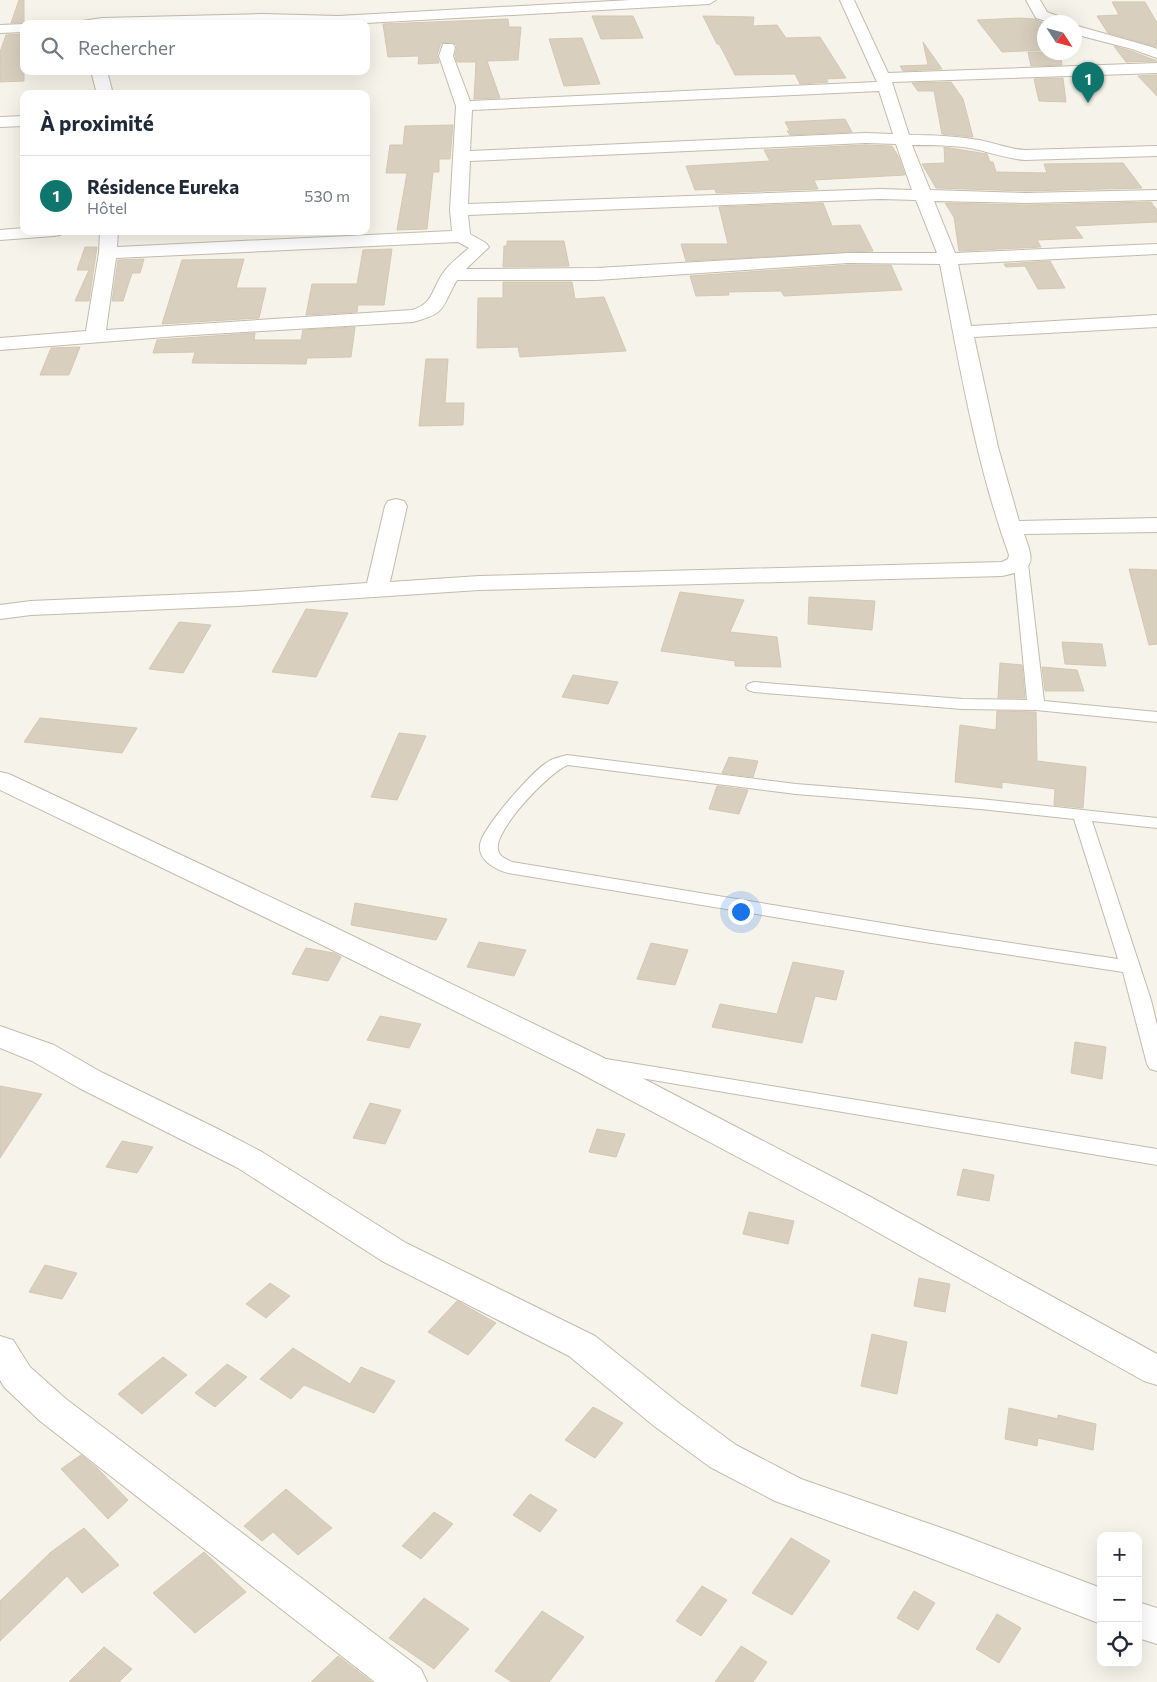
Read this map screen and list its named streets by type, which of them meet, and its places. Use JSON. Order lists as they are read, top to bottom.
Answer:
{
  "north": "bottom right",
  "page": {
    "search": "Rechercher",
    "pins": "1",
    "heading": "À proximité",
    "list": [
      {
        "mark": "1",
        "name": "Résidence Eureka",
        "note": "Hôtel",
        "value": "530 m"
      }
    ],
    "map_buttons": ["+", "−"]
  }
}
